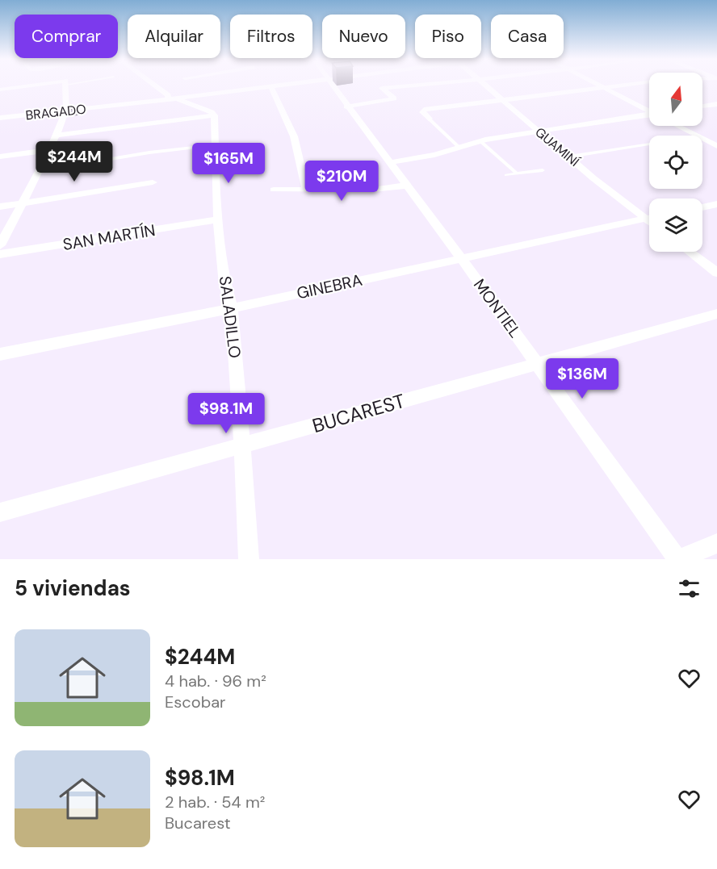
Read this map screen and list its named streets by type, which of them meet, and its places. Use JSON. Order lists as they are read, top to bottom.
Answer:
{
  "streets": {
    "street": [
      "BRAGADO",
      "GUAMINÍ",
      "SAN MARTÍN",
      "GINEBRA",
      "MONTIEL",
      "SALADILLO",
      "BUCAREST"
    ]
  },
  "crossings": [
    ["SAN MARTÍN", "SALADILLO"],
    ["GINEBRA", "MONTIEL"],
    ["GINEBRA", "SALADILLO"],
    ["MONTIEL", "BUCAREST"],
    ["SALADILLO", "BUCAREST"]
  ],
  "north": "top",
  "page": {
    "chip": [
      "Comprar",
      "Alquilar",
      "Filtros",
      "Nuevo",
      "Piso",
      "Casa"
    ],
    "price": [
      "$244M",
      "$165M",
      "$210M",
      "$136M",
      "$98.1M"
    ],
    "heading": "5 viviendas",
    "list": [
      {
        "name": "$244M",
        "note": "4 hab. · 96 m² · Escobar"
      },
      {
        "name": "$98.1M",
        "note": "2 hab. · 54 m² · Bucarest"
      }
    ]
  }
}
